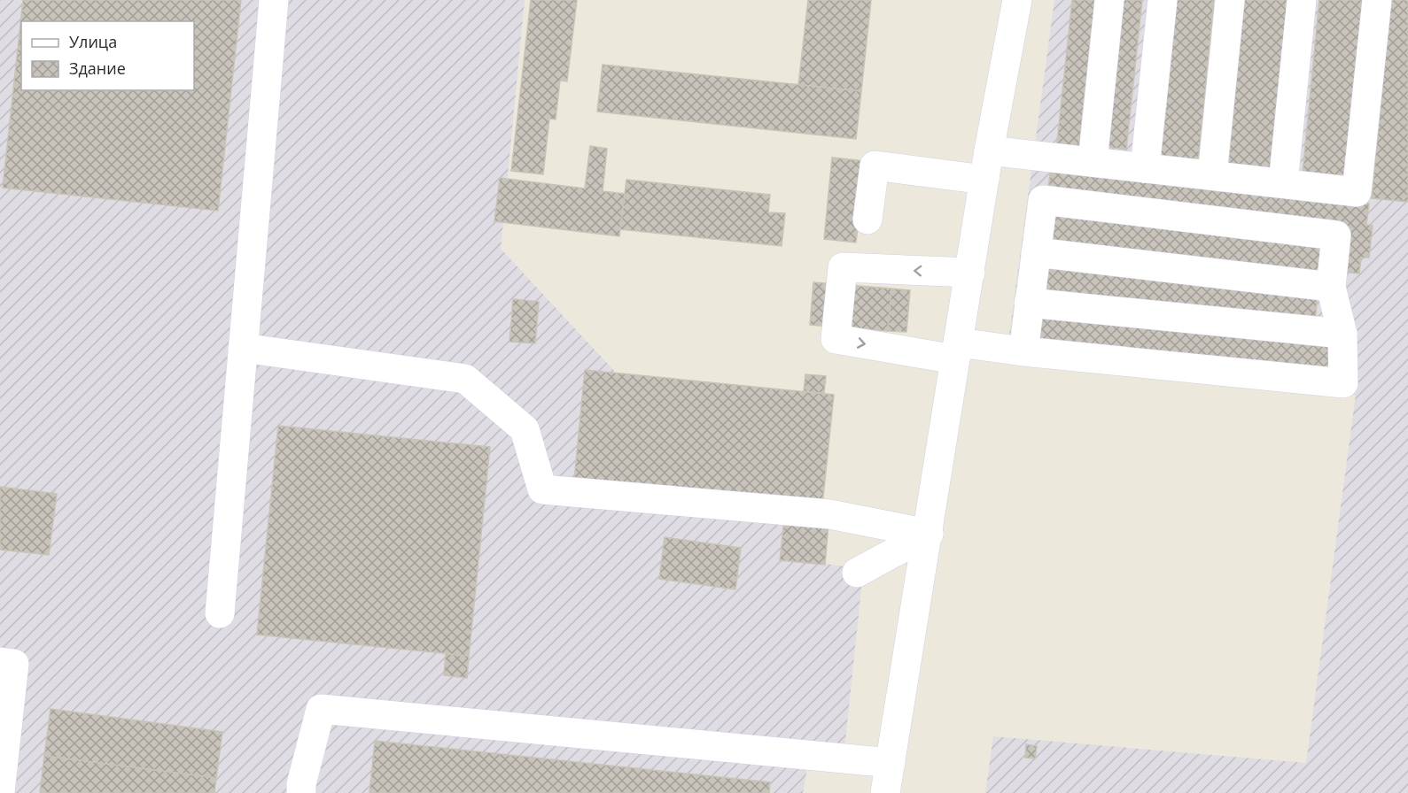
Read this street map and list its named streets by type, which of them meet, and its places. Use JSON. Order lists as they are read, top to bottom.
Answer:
{
  "legend": ["Улица", "Здание"]
}
